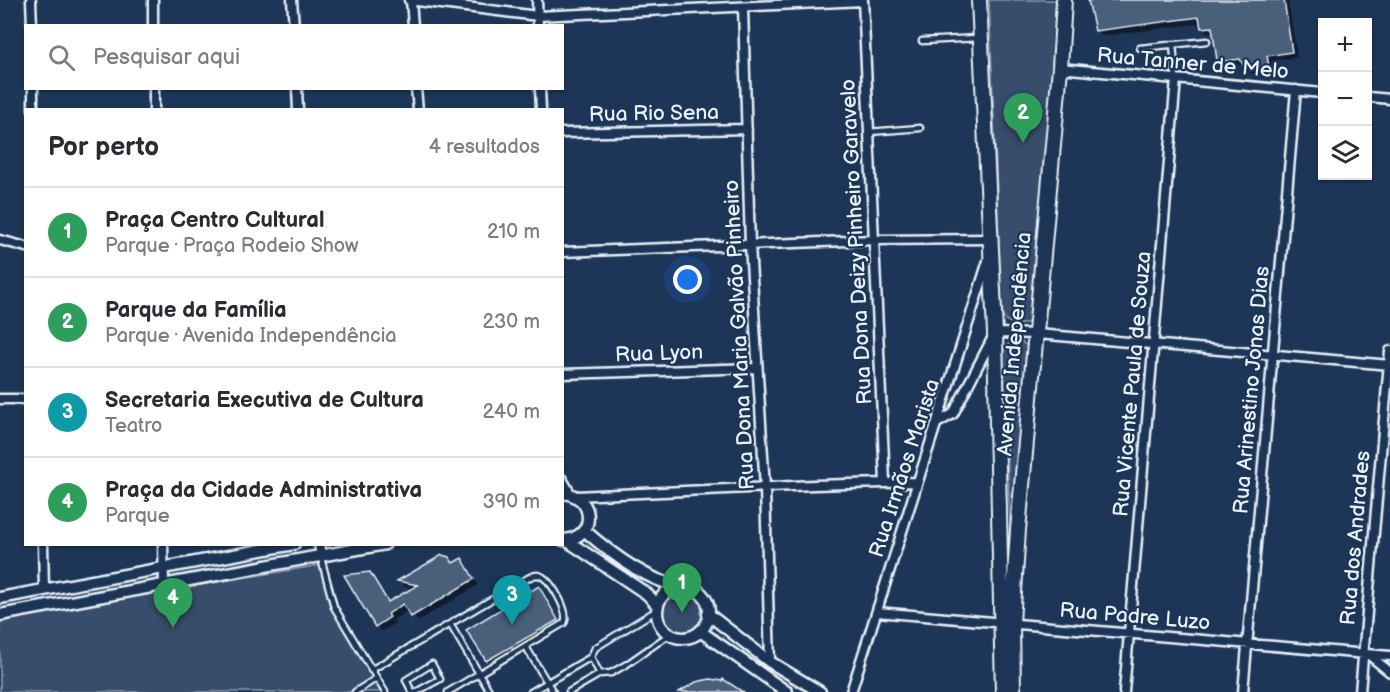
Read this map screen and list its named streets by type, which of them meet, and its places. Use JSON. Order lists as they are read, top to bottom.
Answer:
{
  "streets": {
    "main road": ["Avenida Independência"],
    "street": [
      "Rua Tanner de Melo",
      "Rua Rio Sena",
      "Rua Dona Deizy Pinheiro Garavelo",
      "Rua Dona Maria Galvão Pinheiro",
      "Rua Lyon",
      "Rua Vicente Paula de Souza",
      "Rua Arinestino Jonas Dias",
      "Rua Irmãos Marista",
      "Rua dos Andrades",
      "Rua Padre Luzo"
    ]
  },
  "crossings": [
    ["Rua Tanner de Melo", "Avenida Independência"],
    ["Rua Tanner de Melo", "Rua Vicente Paula de Souza"],
    ["Rua Tanner de Melo", "Rua Arinestino Jonas Dias"],
    ["Rua Rio Sena", "Rua Dona Maria Galvão Pinheiro"],
    ["Rua Dona Maria Galvão Pinheiro", "Rua Lyon"],
    ["Avenida Independência", "Rua Irmãos Marista"],
    ["Avenida Independência", "Rua Padre Luzo"],
    ["Rua Vicente Paula de Souza", "Rua Padre Luzo"],
    ["Rua Arinestino Jonas Dias", "Rua Padre Luzo"],
    ["Rua Irmãos Marista", "Rua Padre Luzo"],
    ["Rua dos Andrades", "Rua Padre Luzo"]
  ],
  "page": {
    "map_buttons": ["+", "−"],
    "search": "Pesquisar aqui",
    "pins": [
      "2",
      "1",
      "3",
      "4"
    ],
    "heading": ["Por perto", "4 resultados"],
    "list": [
      {
        "mark": "1",
        "name": "Praça Centro Cultural",
        "note": "Parque · Praça Rodeio Show",
        "value": "210 m"
      },
      {
        "mark": "2",
        "name": "Parque da Família",
        "note": "Parque · Avenida Independência",
        "value": "230 m"
      },
      {
        "mark": "3",
        "name": "Secretaria Executiva de Cultura",
        "note": "Teatro",
        "value": "240 m"
      },
      {
        "mark": "4",
        "name": "Praça da Cidade Administrativa",
        "note": "Parque",
        "value": "390 m"
      }
    ]
  }
}
